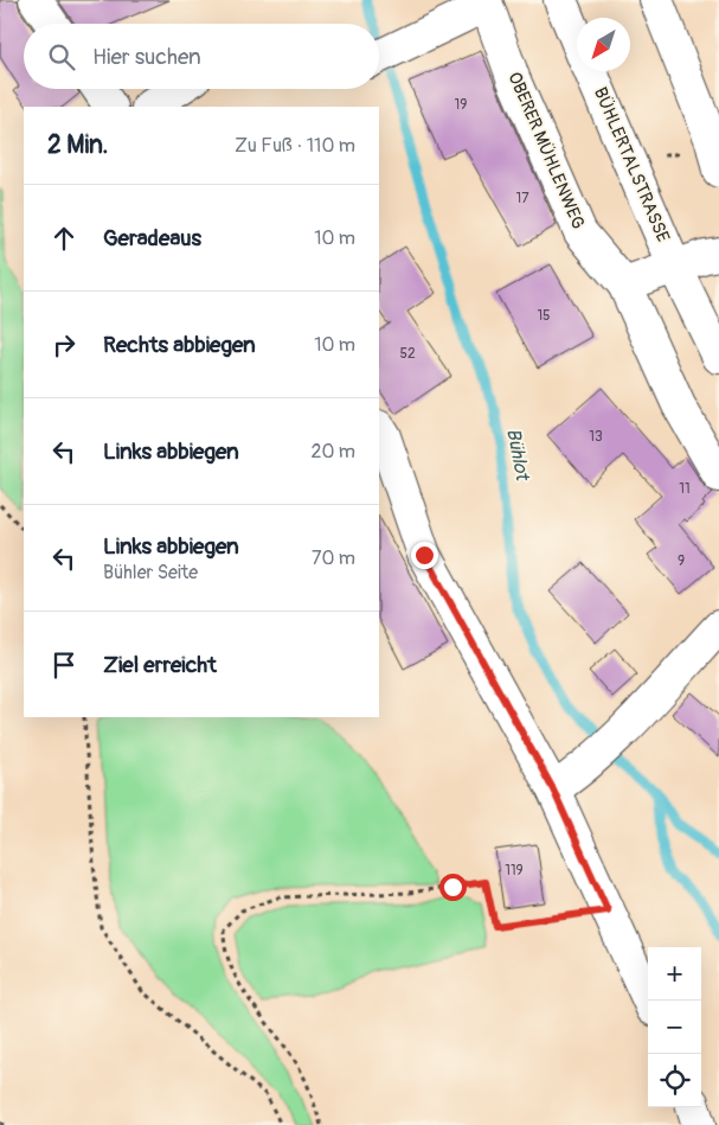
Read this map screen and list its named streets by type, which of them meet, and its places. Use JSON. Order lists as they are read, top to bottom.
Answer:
{
  "streets": {
    "street": ["OBERER MÜHLENWEG", "BÜHLERTALSTRASSE"]
  },
  "water": ["Bühlot"],
  "house_numbers": [
    "19",
    "17",
    "15",
    "52",
    "13",
    "11",
    "9",
    "119"
  ],
  "north": "bottom left",
  "page": {
    "search": "Hier suchen",
    "heading": ["2 Min.", "Zu Fuß · 110 m"],
    "list": [
      ["Geradeaus", "10 m"],
      ["Rechts abbiegen", "10 m"],
      ["Links abbiegen", "20 m"],
      ["Links abbiegen", "Bühler Seite", "70 m"],
      "Ziel erreicht"
    ],
    "map_buttons": ["+", "−"]
  }
}
